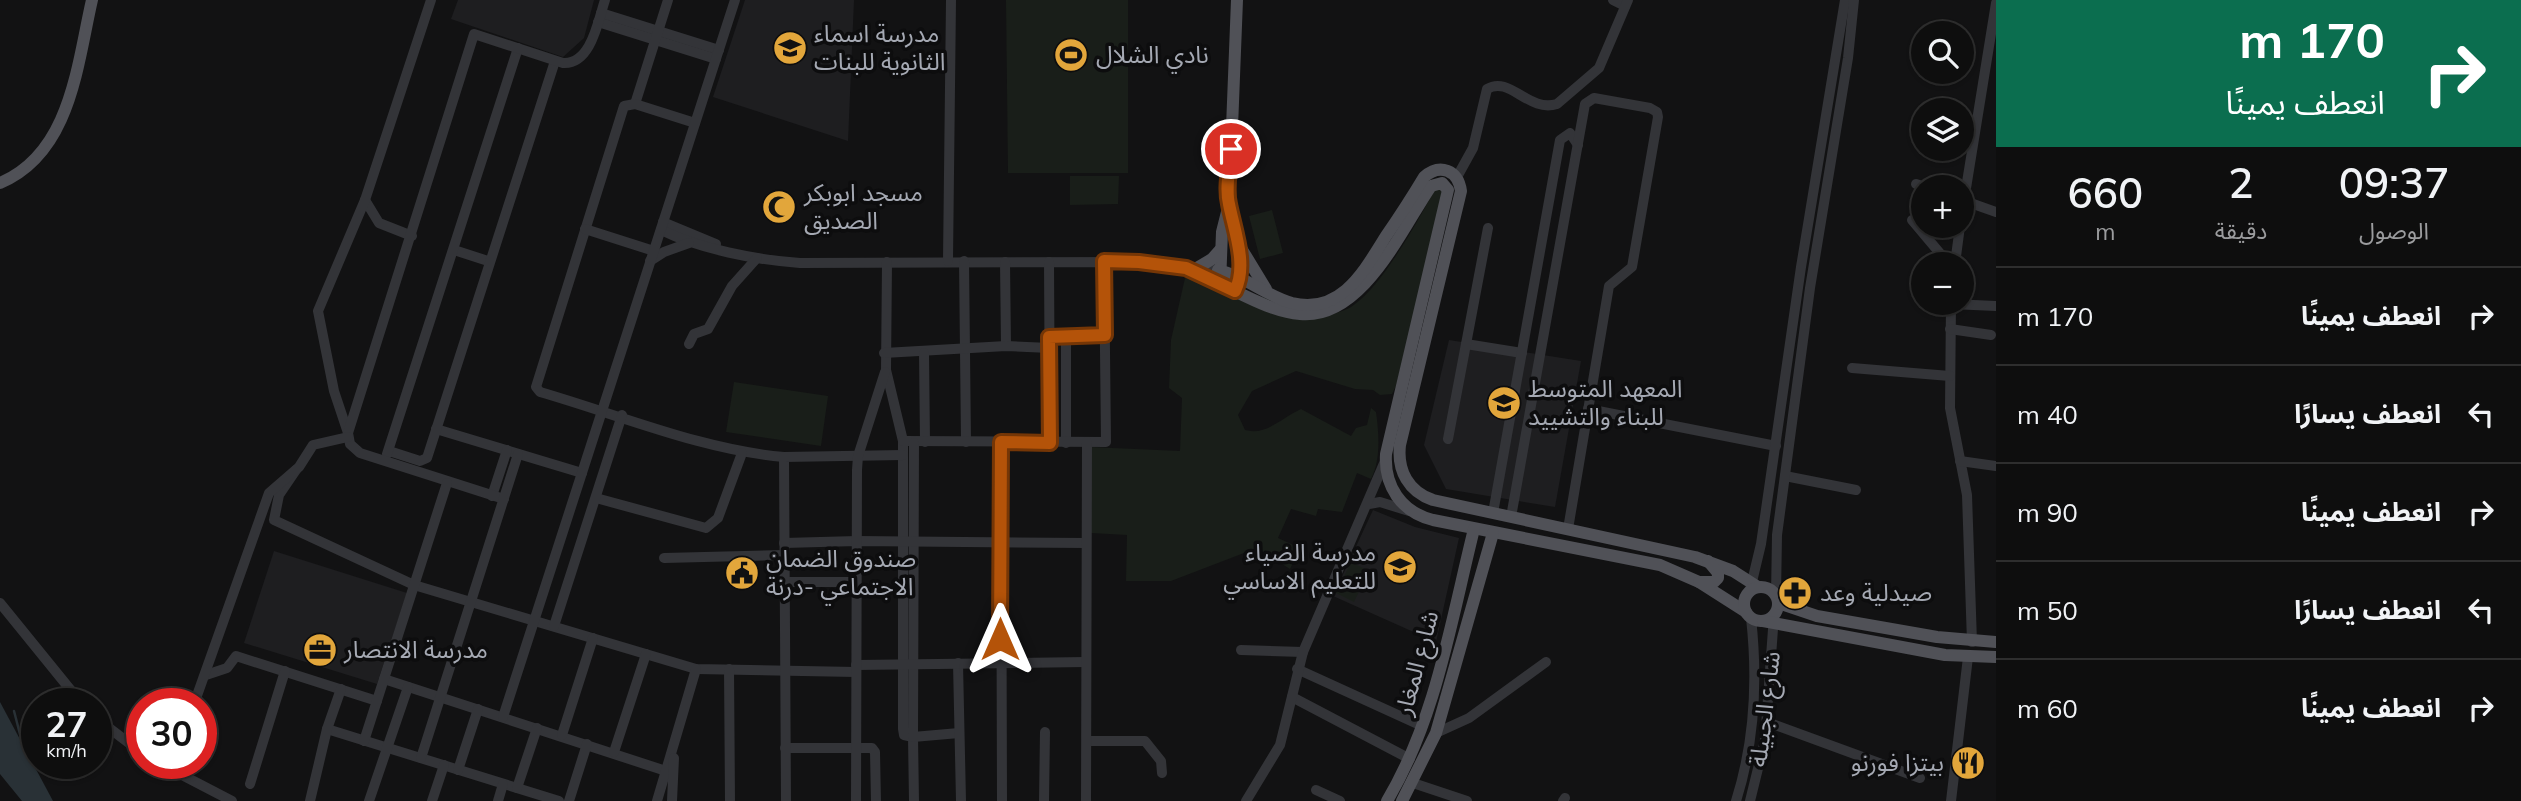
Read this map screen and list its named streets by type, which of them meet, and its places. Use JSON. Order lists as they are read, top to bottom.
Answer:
{
  "streets": {
    "main road": ["شارع المغار"],
    "street": ["شارع الجبيلة"]
  },
  "places": {
    "school or university": ["مدرسة اسماء الثانوية للبنات", "المعهد المتوسط للبناء والتشييد", "مدرسة الضياء للتعليم الاساسي"],
    "sports": ["نادي الشلال"],
    "mosque": ["مسجد ابوبكر الصديق"],
    "public building": ["صندوق الضمان الاجتماعي -درنة"],
    "pharmacy": ["صيدلية وعد"],
    "office": ["مدرسة الانتصار"],
    "restaurant": ["بيتزا فورنو"]
  },
  "page": {
    "turn": ["170 m", "انعطف يمينًا"],
    "map_buttons": ["+", "−"],
    "eta": [
      "09:37",
      "الوصول",
      "2",
      "دقيقة",
      "660",
      "m"
    ],
    "list": [
      {
        "name": "انعطف يمينًا",
        "value": "170 m"
      },
      {
        "name": "انعطف يسارًا",
        "value": "40 m"
      },
      {
        "name": "انعطف يمينًا",
        "value": "90 m"
      },
      {
        "name": "انعطف يسارًا",
        "value": "50 m"
      },
      {
        "name": "انعطف يمينًا",
        "value": "60 m"
      }
    ],
    "speed": "27 km/h",
    "limit": "30"
  }
}
